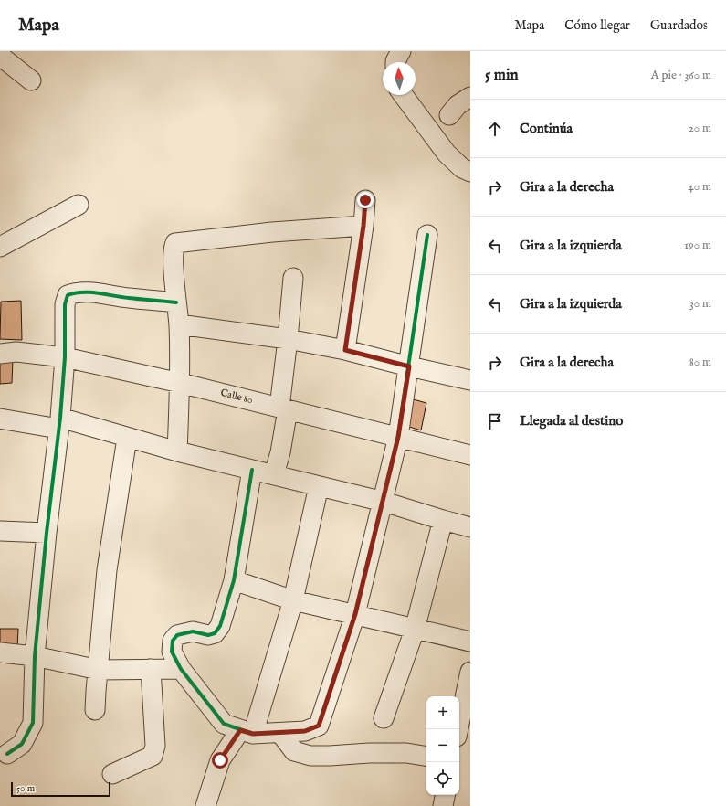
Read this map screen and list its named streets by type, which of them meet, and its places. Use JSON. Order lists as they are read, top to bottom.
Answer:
{
  "streets": {
    "street": ["Calle 80"]
  },
  "scale_bar": "50 m",
  "north": "top",
  "page": {
    "header": "Mapa",
    "nav": ["Mapa", "Cómo llegar", "Guardados"],
    "heading": ["5 min", "A pie · 360 m"],
    "list": [
      ["Continúa", "20 m"],
      ["Gira a la derecha", "40 m"],
      ["Gira a la izquierda", "190 m"],
      ["Gira a la izquierda", "30 m"],
      ["Gira a la derecha", "80 m"],
      "Llegada al destino"
    ],
    "map_buttons": ["+", "−"],
    "scale": "50 m"
  }
}
